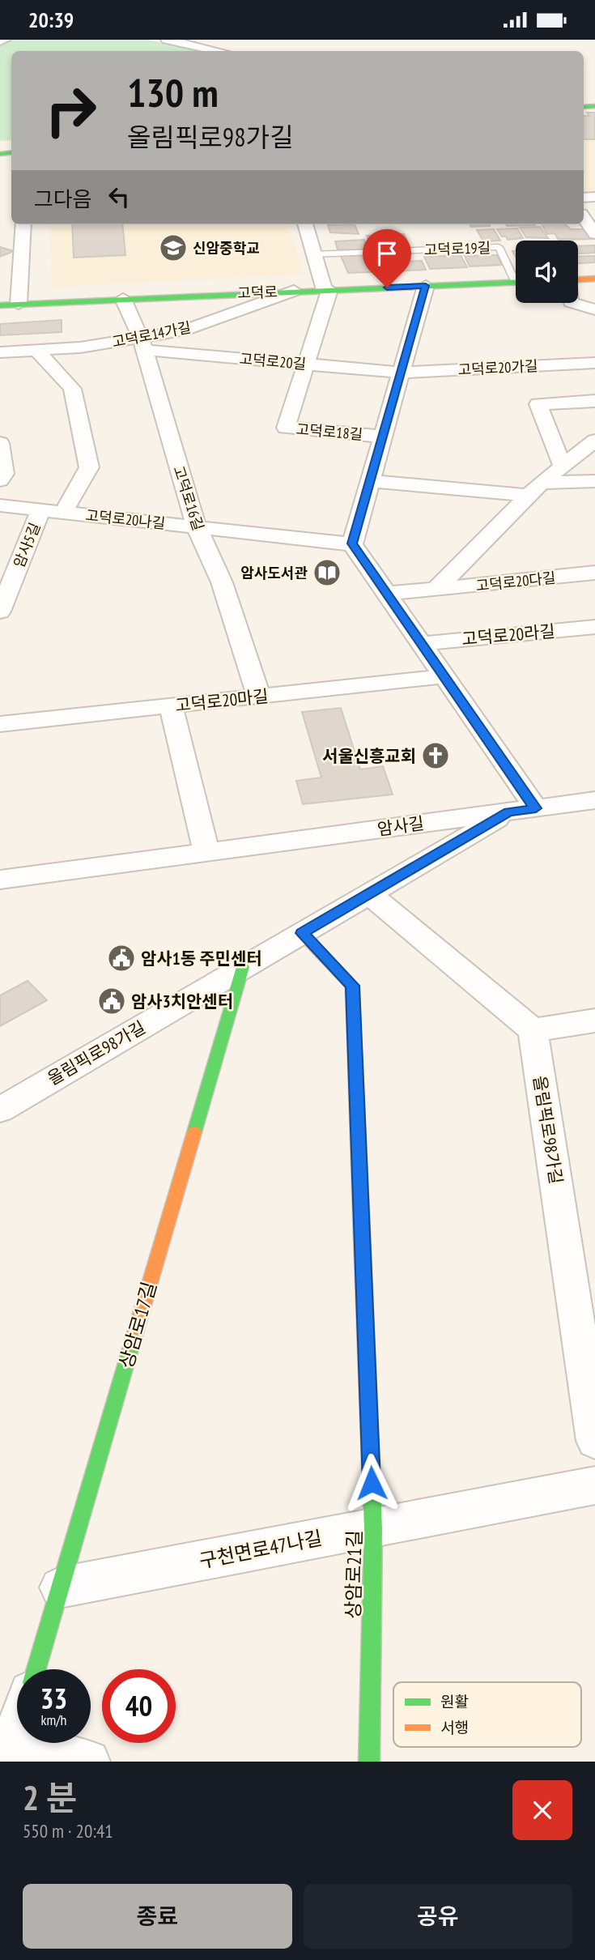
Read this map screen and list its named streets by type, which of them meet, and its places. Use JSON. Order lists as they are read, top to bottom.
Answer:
{
  "streets": {
    "street": [
      "고덕로",
      "고덕로14가길",
      "고덕로20길",
      "고덕로20가길",
      "고덕로18길",
      "고덕로16길",
      "고덕로20나길",
      "암사5길",
      "고덕로20다길",
      "고덕로20라길",
      "고덕로20마길",
      "암사길",
      "올림픽로98가길",
      "상암로17길",
      "구천면로47나길",
      "상암로21길"
    ],
    "lane": ["고덕로19길"]
  },
  "crossings": [
    ["고덕로19길", "고덕로"],
    ["고덕로", "고덕로14가길"],
    ["고덕로", "고덕로18길"],
    ["고덕로", "고덕로16길"],
    ["고덕로14가길", "고덕로20길"],
    ["고덕로14가길", "고덕로16길"],
    ["고덕로20길", "고덕로20가길"],
    ["고덕로20길", "고덕로18길"],
    ["고덕로20길", "고덕로16길"],
    ["고덕로16길", "고덕로20나길"],
    ["고덕로16길", "고덕로20마길"],
    ["고덕로20나길", "암사5길"],
    ["암사길", "올림픽로98가길"],
    ["올림픽로98가길", "상암로17길"],
    ["올림픽로98가길", "상암로21길"],
    ["상암로17길", "구천면로47나길"],
    ["구천면로47나길", "상암로21길"]
  ],
  "places": {
    "school or university": ["신암중학교"],
    "library": ["암사도서관"],
    "church": ["서울신흥교회"],
    "public building": ["암사1동 주민센터", "암사3치안센터"]
  },
  "legend": ["원활", "서행"],
  "page": {
    "status": "20:39",
    "turn": ["130 m", "올림픽로98가길"],
    "then": "그다음",
    "speed": "33 km/h",
    "limit": "40",
    "heading": ["2 분", "550 m · 20:41"],
    "buttons": ["종료", "공유"]
  }
}
